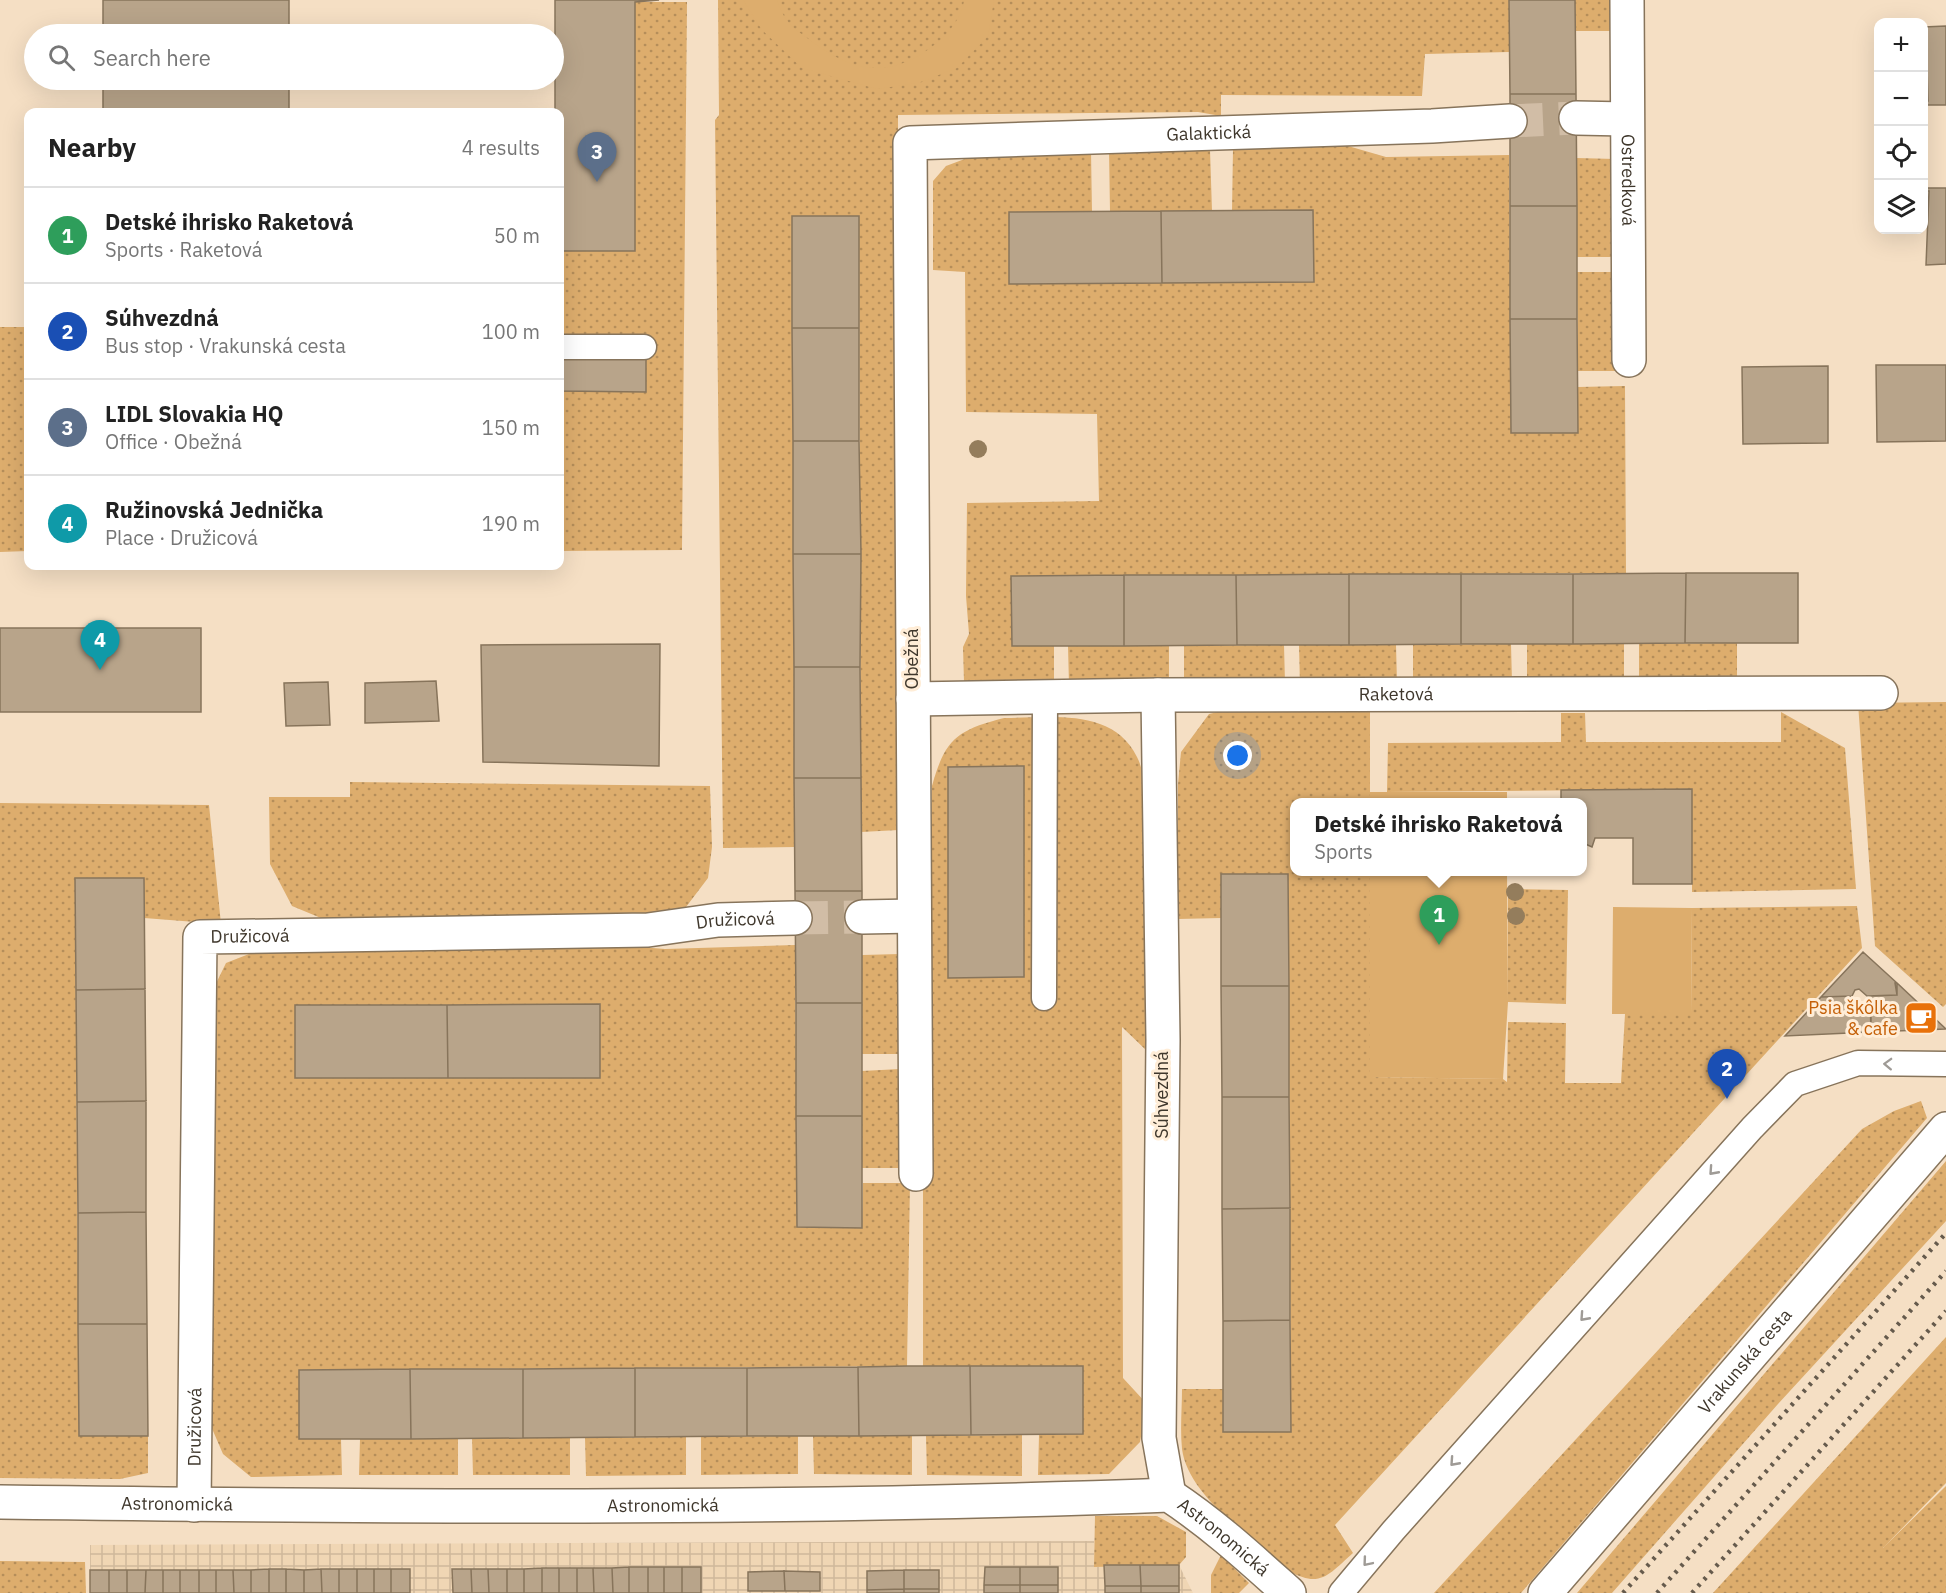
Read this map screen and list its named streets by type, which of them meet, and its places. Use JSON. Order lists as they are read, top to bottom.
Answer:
{
  "streets": {
    "street": [
      "Galaktická",
      "Ostredková",
      "Obežná",
      "Raketová",
      "Družicová",
      "Súhvezdná",
      "Vrakunská cesta",
      "Astronomická"
    ]
  },
  "crossings": [
    ["Galaktická", "Obežná"],
    ["Obežná", "Raketová"],
    ["Raketová", "Súhvezdná"],
    ["Družicová", "Astronomická"],
    ["Súhvezdná", "Astronomická"]
  ],
  "places": {
    "cafe": ["Psia škôlka & cafe"]
  },
  "page": {
    "map_buttons": ["+", "−"],
    "search": "Search here",
    "heading": ["Nearby", "4 results"],
    "pins": [
      "3",
      "4",
      "1",
      "2"
    ],
    "list": [
      {
        "mark": "1",
        "name": "Detské ihrisko Raketová",
        "note": "Sports · Raketová",
        "value": "50 m"
      },
      {
        "mark": "2",
        "name": "Súhvezdná",
        "note": "Bus stop · Vrakunská cesta",
        "value": "100 m"
      },
      {
        "mark": "3",
        "name": "LIDL Slovakia HQ",
        "note": "Office · Obežná",
        "value": "150 m"
      },
      {
        "mark": "4",
        "name": "Ružinovská Jednička",
        "note": "Place · Družicová",
        "value": "190 m"
      }
    ],
    "popup": ["Detské ihrisko Raketová", "Sports"]
  }
}
